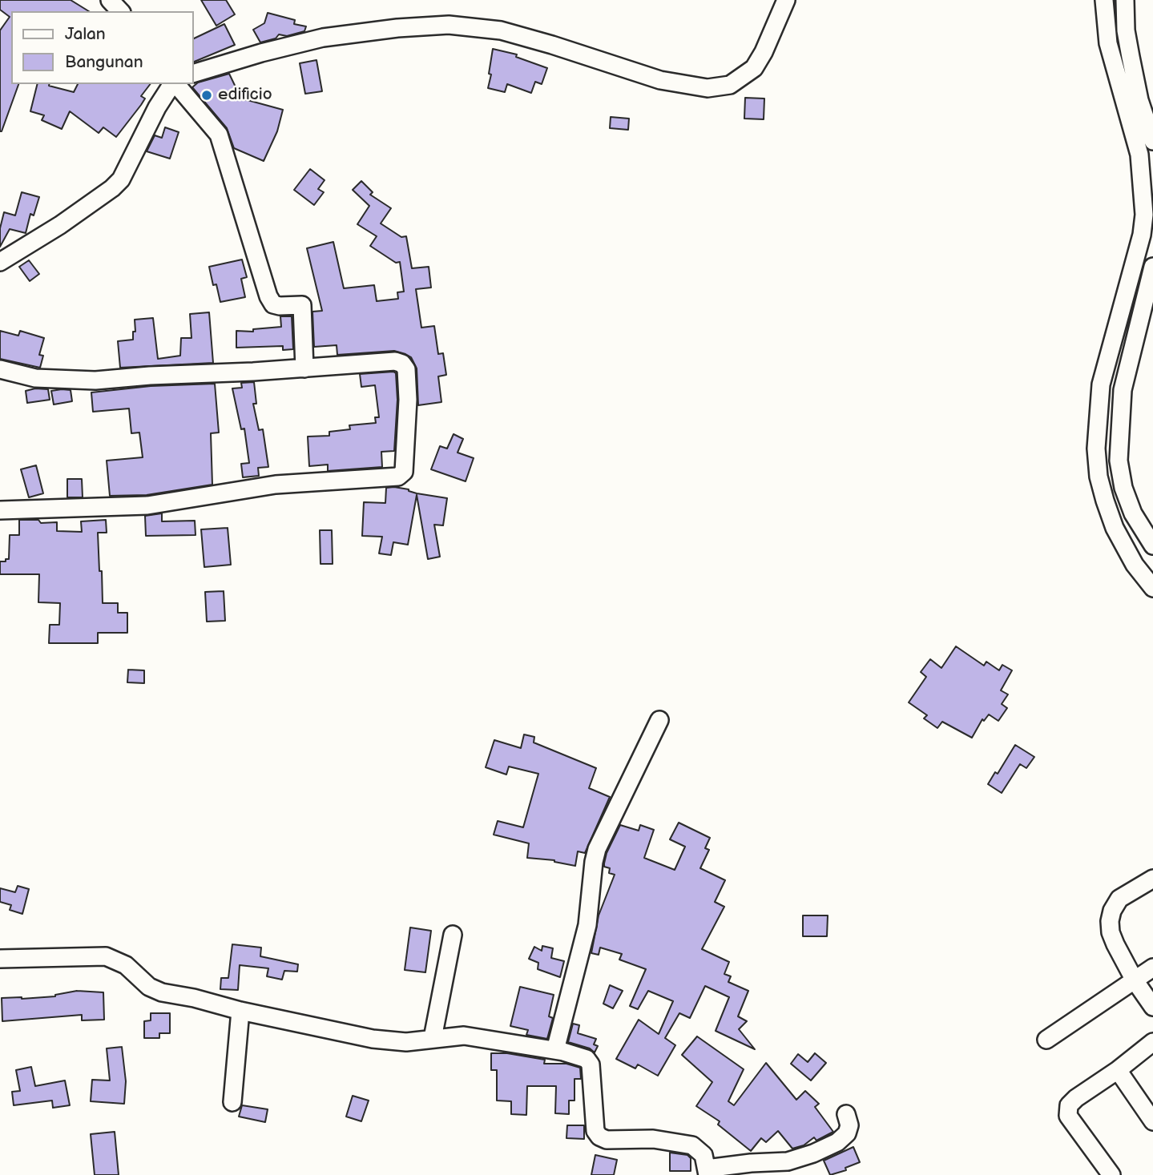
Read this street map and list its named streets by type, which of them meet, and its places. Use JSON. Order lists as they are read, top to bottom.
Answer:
{
  "places": ["edificio"],
  "legend": ["Jalan", "Bangunan"]
}
